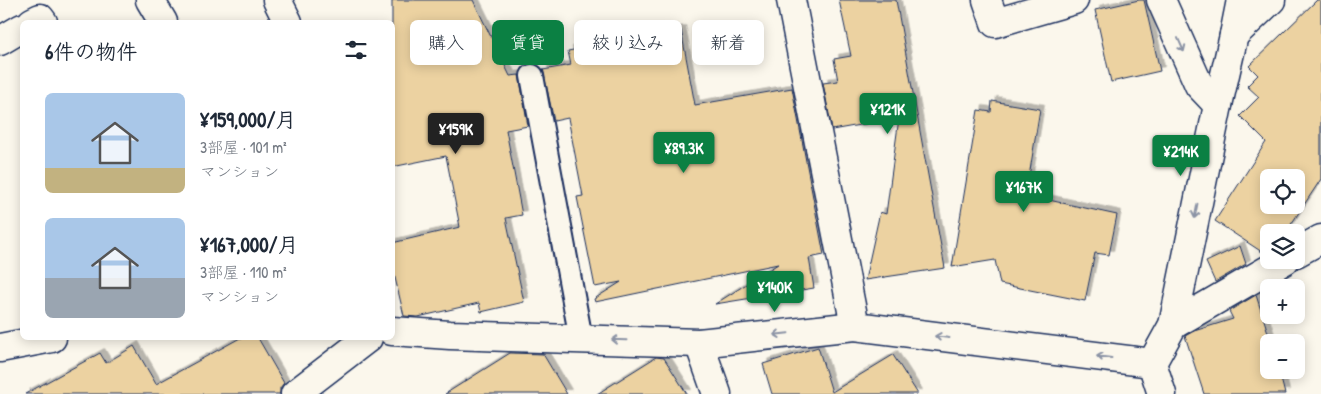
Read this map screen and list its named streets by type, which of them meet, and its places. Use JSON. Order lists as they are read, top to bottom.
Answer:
{
  "page": {
    "chip": [
      "購入",
      "賃貸",
      "絞り込み",
      "新着"
    ],
    "heading": "6件の物件",
    "list": [
      {
        "name": "¥159,000/月",
        "note": "3部屋 · 101 m² · マンション"
      },
      {
        "name": "¥167,000/月",
        "note": "3部屋 · 110 m² · マンション"
      }
    ],
    "price": [
      "¥121K",
      "¥159K",
      "¥89.3K",
      "¥214K",
      "¥167K",
      "¥140K"
    ],
    "map_buttons": ["+", "−"]
  }
}
